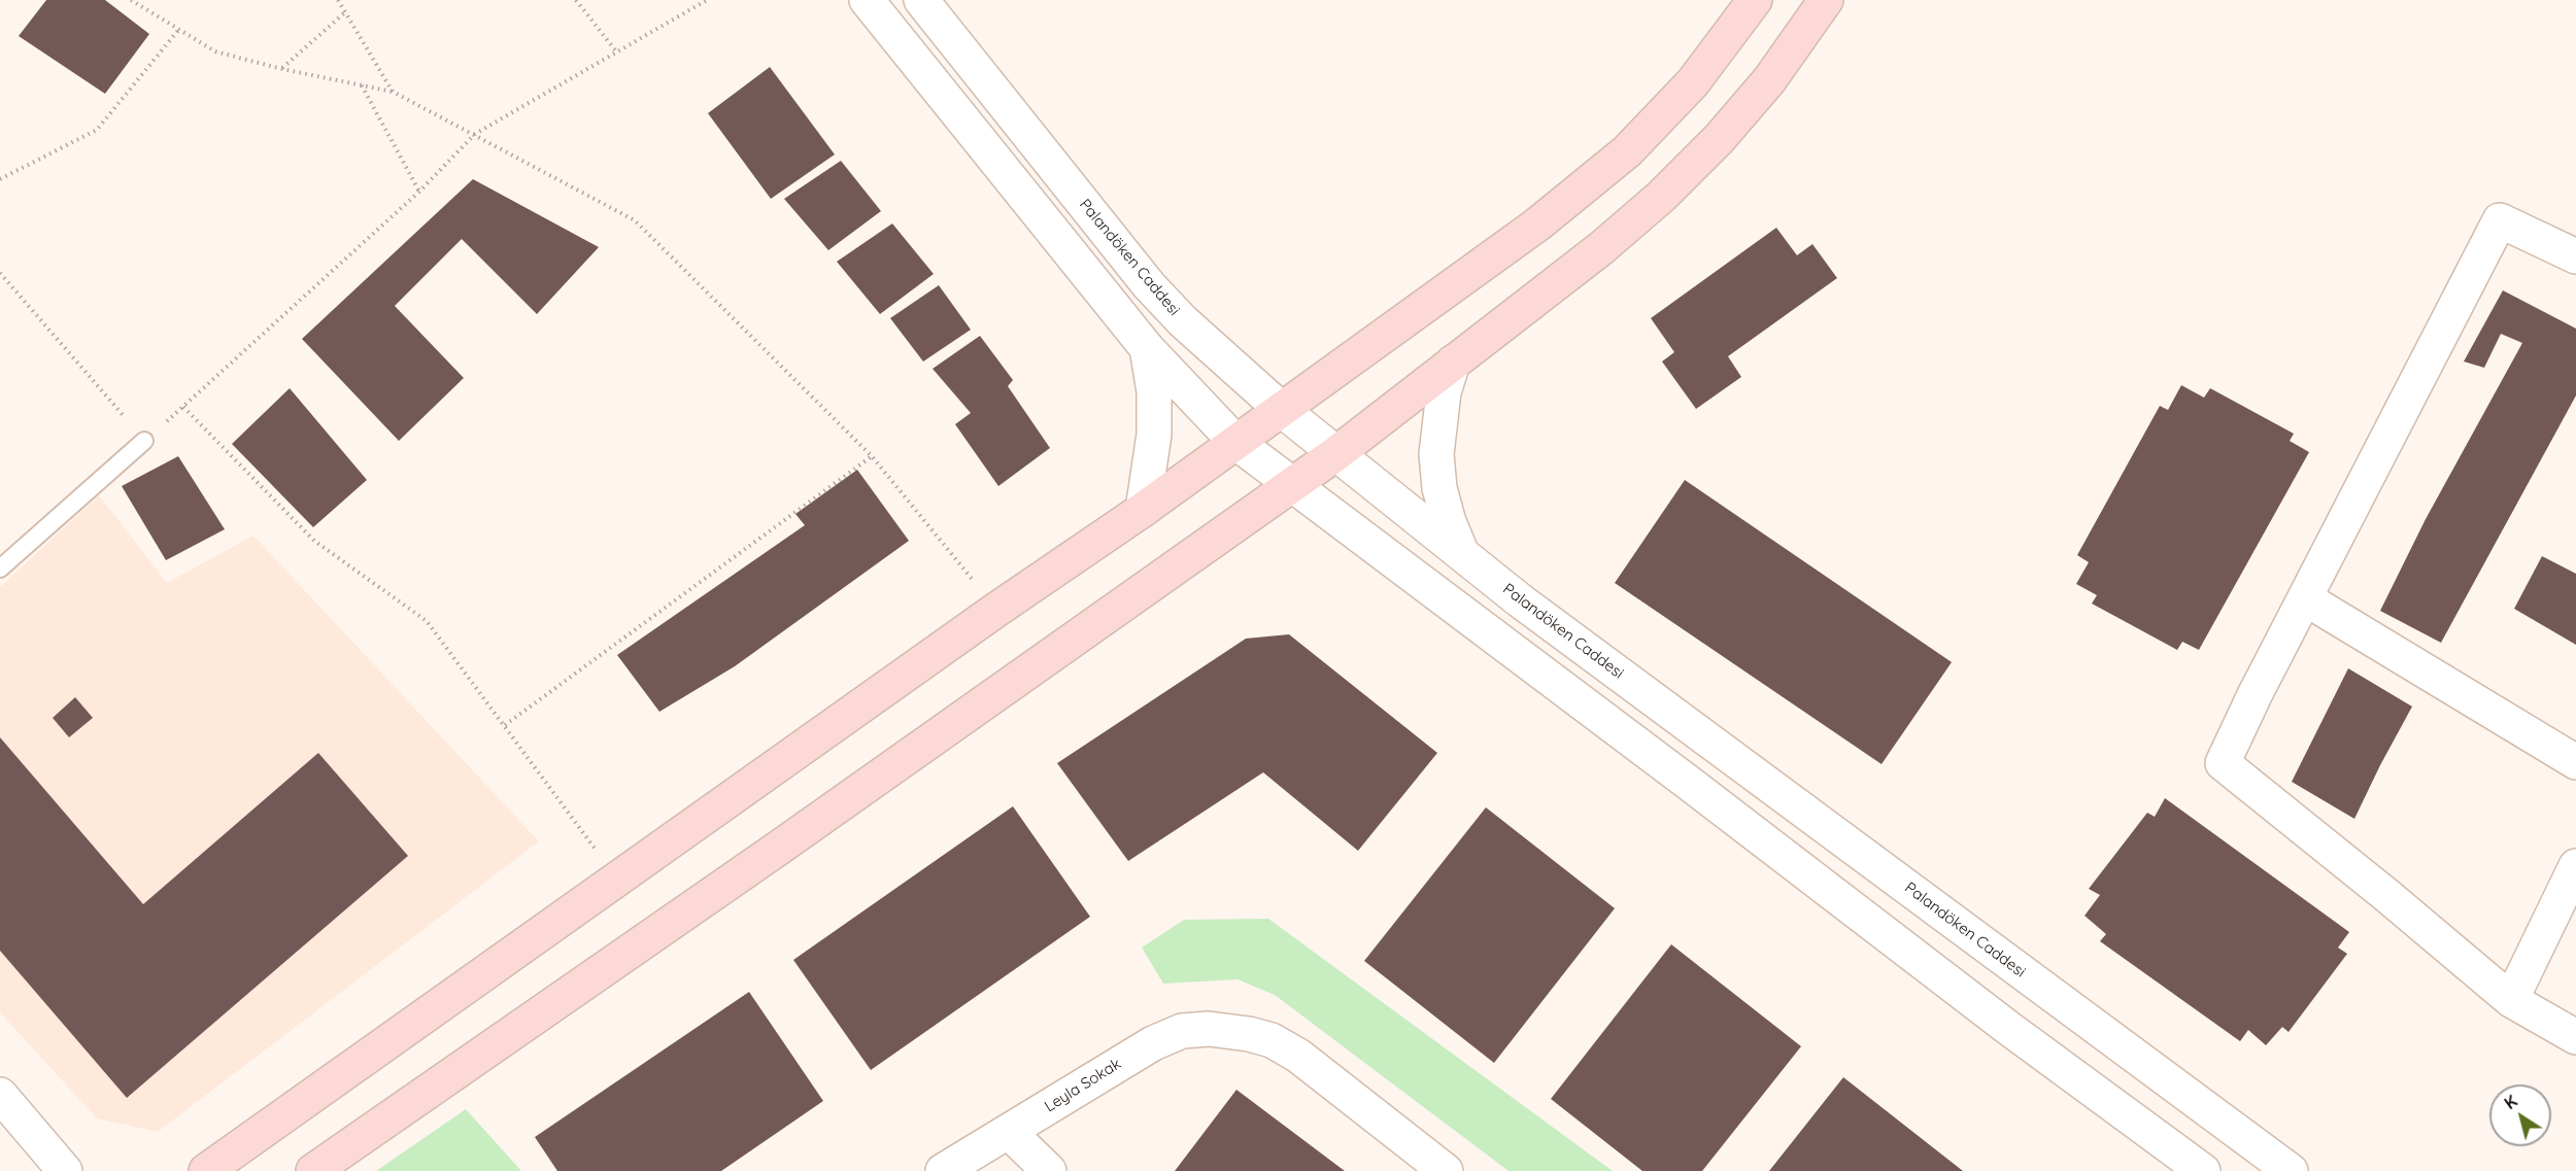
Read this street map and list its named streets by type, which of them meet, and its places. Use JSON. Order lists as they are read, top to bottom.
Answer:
{
  "streets": {
    "street": ["Palandöken Caddesi", "Leyla Sokak"]
  },
  "north": "top left"
}
